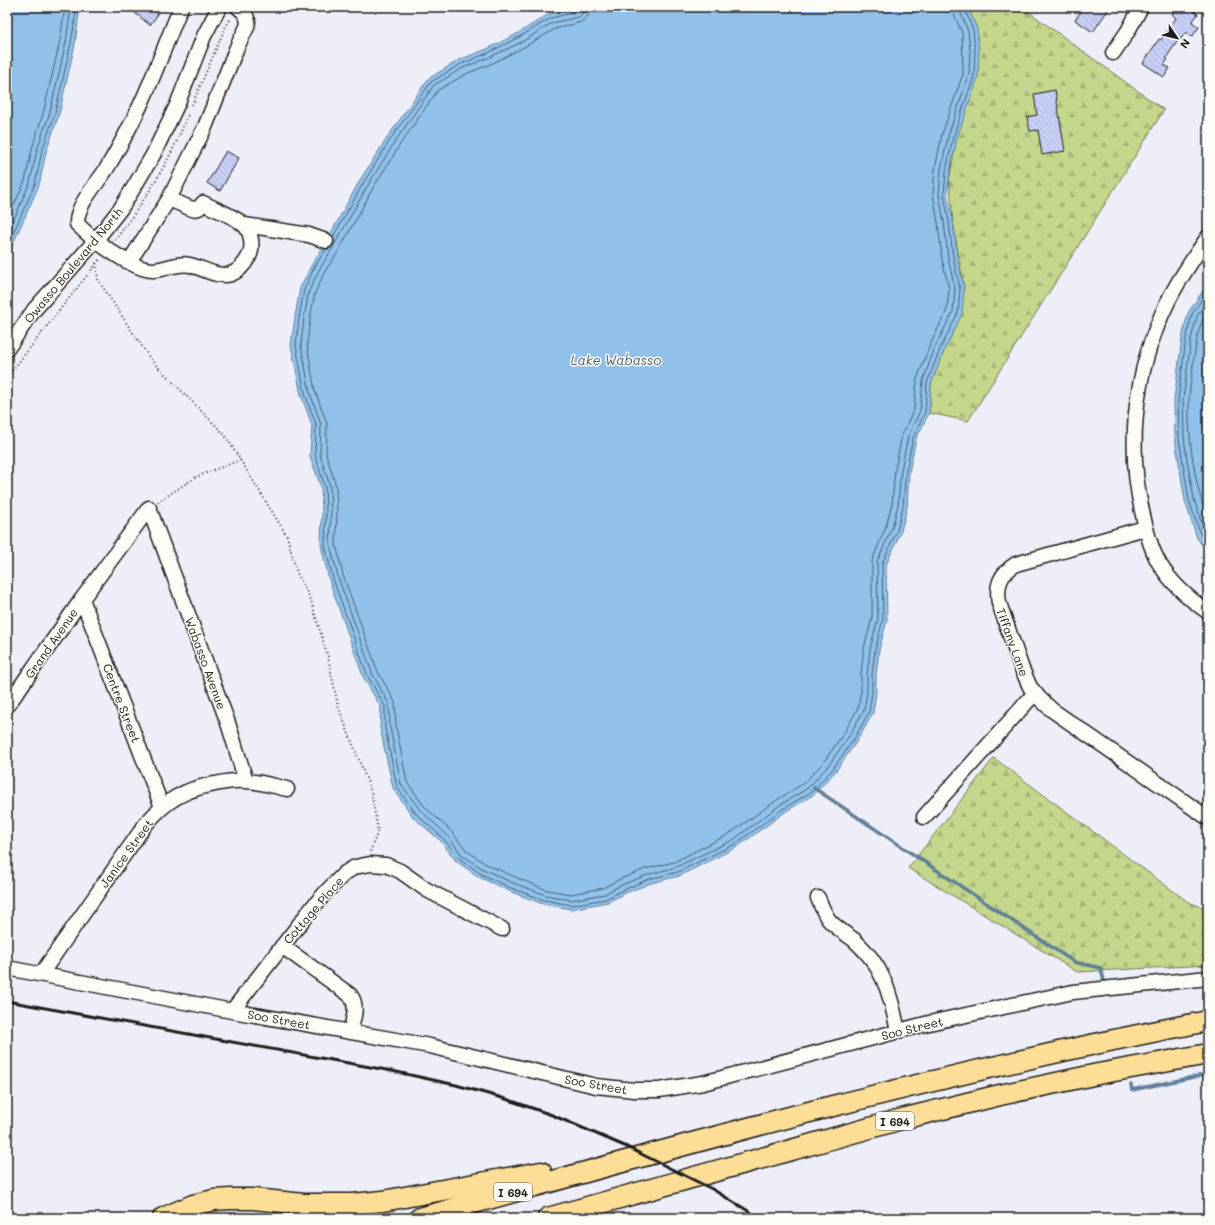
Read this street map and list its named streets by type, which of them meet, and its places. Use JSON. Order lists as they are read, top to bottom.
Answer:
{
  "streets": {
    "highway": ["I 694"],
    "street": [
      "Owasso Boulevard North",
      "Tiffany Lane",
      "Grand Avenue",
      "Wabasso Avenue",
      "Centre Street",
      "Janice Street",
      "Cottage Place",
      "Soo Street"
    ]
  },
  "crossings": [
    ["Grand Avenue", "Wabasso Avenue"],
    ["Grand Avenue", "Centre Street"],
    ["Wabasso Avenue", "Janice Street"],
    ["Centre Street", "Janice Street"],
    ["Janice Street", "Soo Street"],
    ["Cottage Place", "Soo Street"]
  ],
  "water": ["Lake Wabasso"],
  "north": "bottom right"
}
